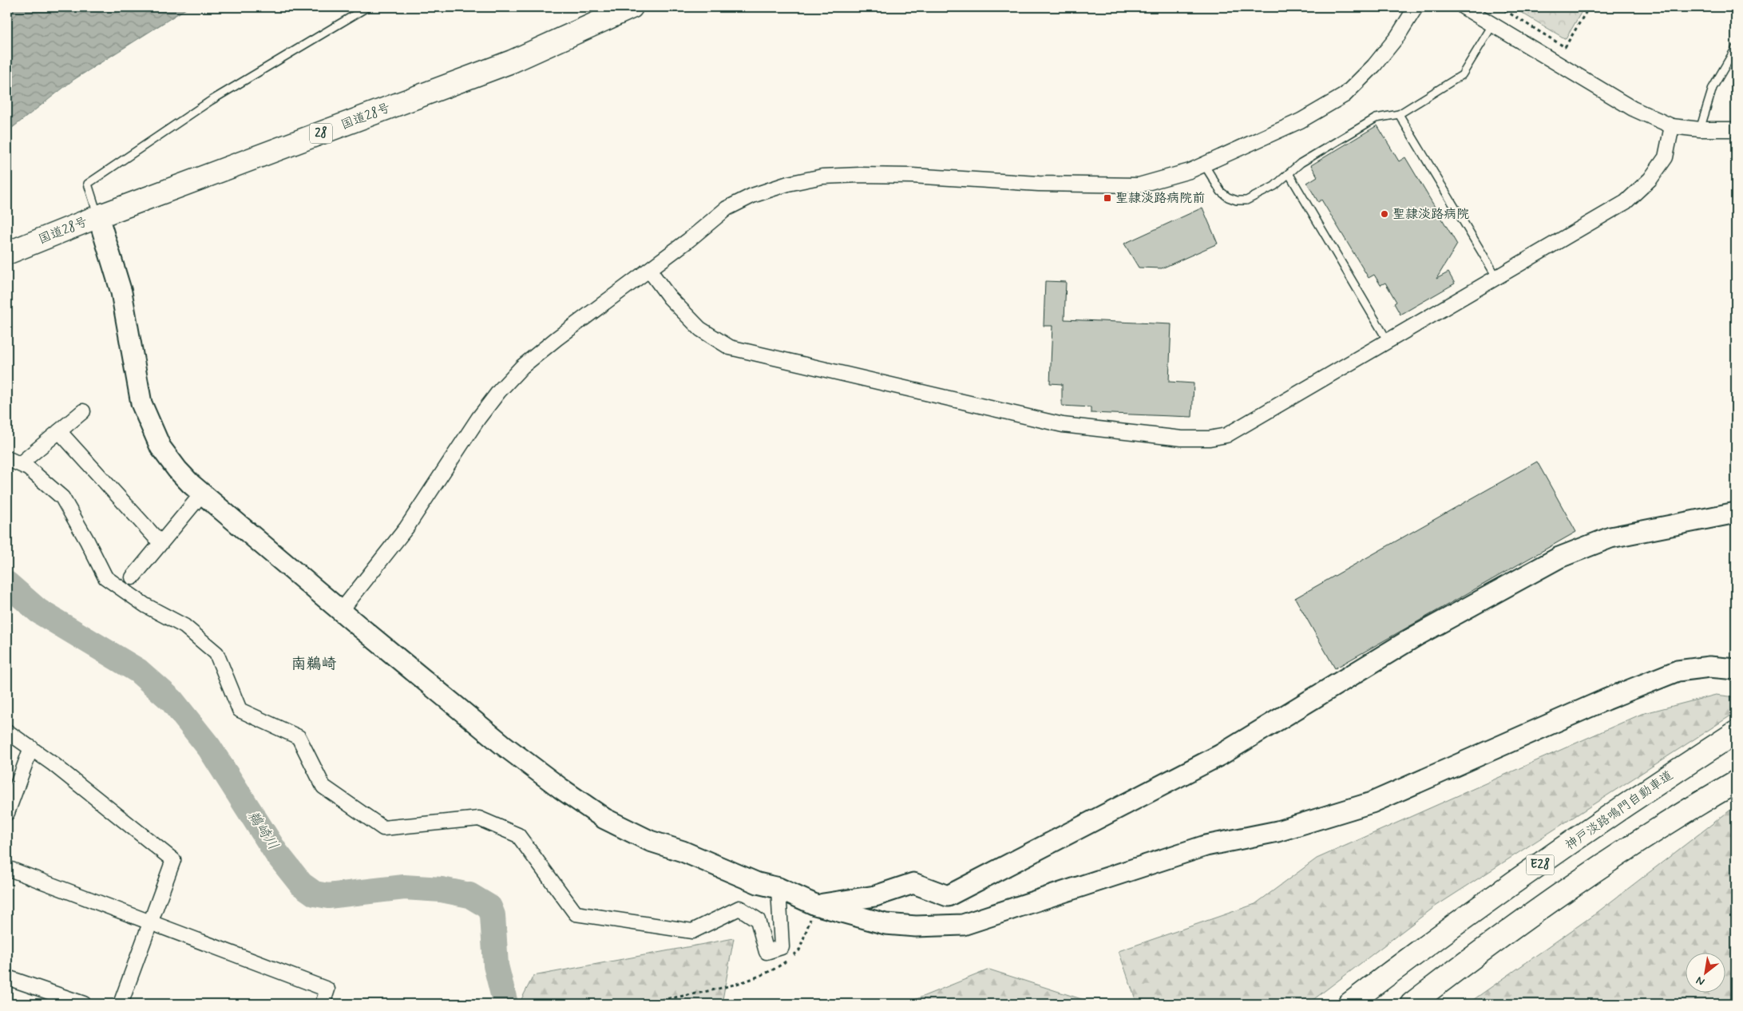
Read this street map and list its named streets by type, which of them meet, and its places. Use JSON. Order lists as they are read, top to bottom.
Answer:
{
  "streets": {
    "highway": [
      "国道28号",
      "28",
      "神戸淡路鳴門自動車道",
      "E28"
    ]
  },
  "districts": ["南鵜崎"],
  "water": ["鵜崎川"],
  "places": {
    "transit": ["聖隷淡路病院前"],
    "other": ["聖隷淡路病院"]
  },
  "north": "bottom left"
}
